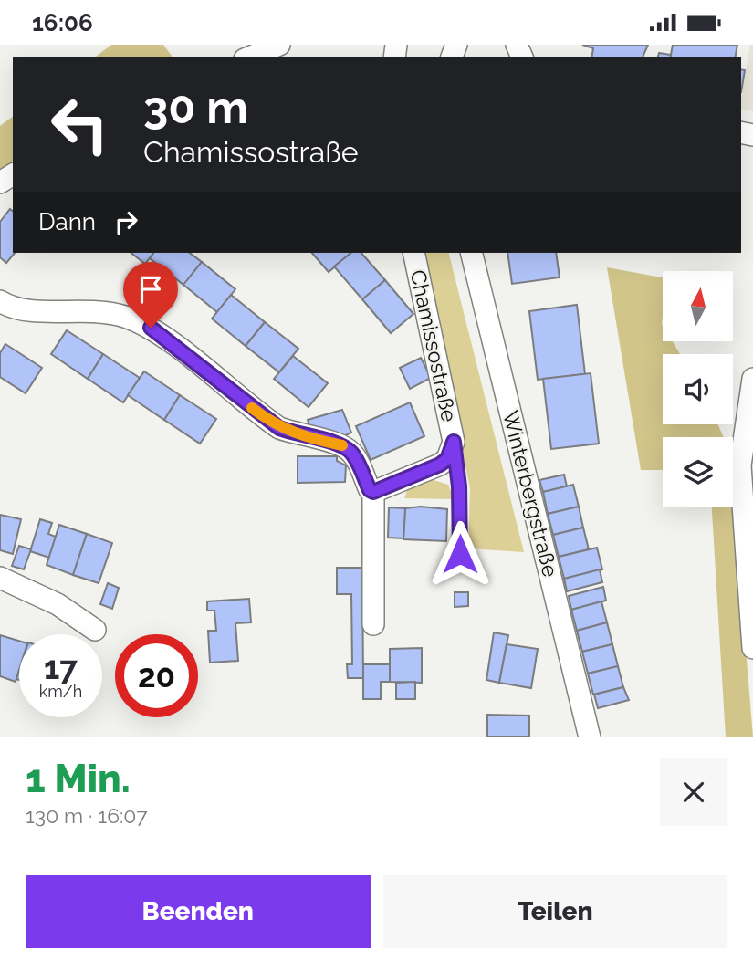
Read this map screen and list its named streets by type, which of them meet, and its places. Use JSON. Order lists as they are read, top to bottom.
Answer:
{
  "streets": {
    "street": ["Chamissostraße", "Winterbergstraße"]
  },
  "north": "top",
  "page": {
    "status": "16:06",
    "turn": ["30 m", "Chamissostraße"],
    "then": "Dann",
    "speed": "17 km/h",
    "limit": "20",
    "heading": ["1 Min.", "130 m · 16:07"],
    "buttons": ["Beenden", "Teilen"]
  }
}
